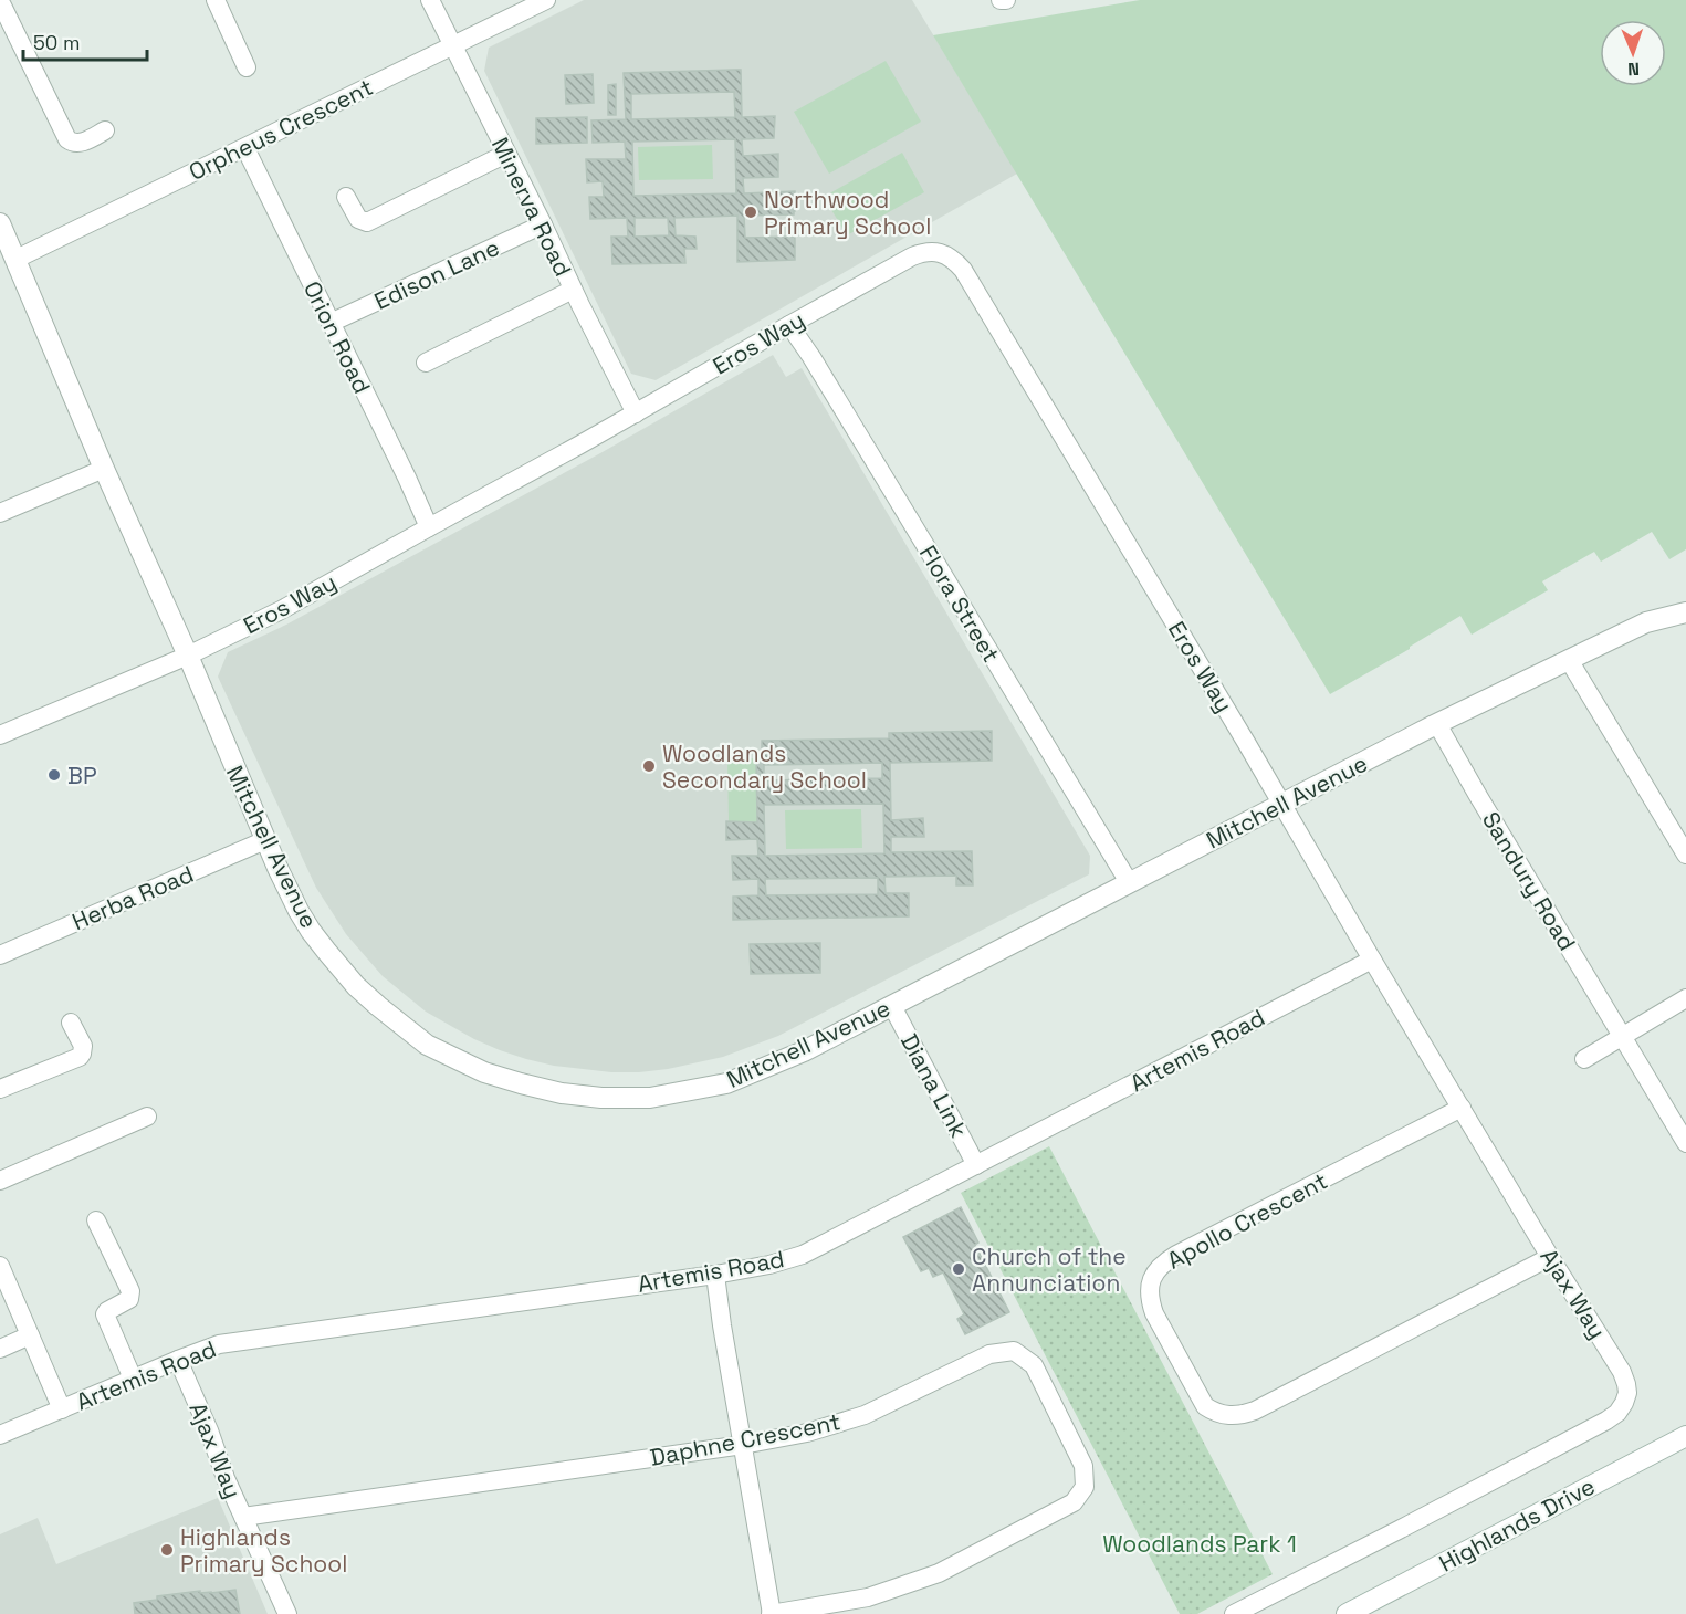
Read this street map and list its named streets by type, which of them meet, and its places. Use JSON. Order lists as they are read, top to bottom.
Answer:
{
  "streets": {
    "street": [
      "Orpheus Crescent",
      "Minerva Road",
      "Edison Lane",
      "Orion Road",
      "Eros Way",
      "Flora Street",
      "Mitchell Avenue",
      "Sandury Road",
      "Herba Road",
      "Artemis Road",
      "Diana Link",
      "Apollo Crescent",
      "Ajax Way",
      "Daphne Crescent",
      "Highlands Drive"
    ]
  },
  "crossings": [
    ["Orpheus Crescent", "Minerva Road"],
    ["Orpheus Crescent", "Orion Road"],
    ["Orpheus Crescent", "Mitchell Avenue"],
    ["Minerva Road", "Edison Lane"],
    ["Minerva Road", "Eros Way"],
    ["Edison Lane", "Orion Road"],
    ["Orion Road", "Eros Way"],
    ["Eros Way", "Flora Street"],
    ["Eros Way", "Mitchell Avenue"],
    ["Eros Way", "Ajax Way"],
    ["Flora Street", "Mitchell Avenue"],
    ["Mitchell Avenue", "Sandury Road"],
    ["Mitchell Avenue", "Herba Road"],
    ["Mitchell Avenue", "Diana Link"],
    ["Mitchell Avenue", "Ajax Way"],
    ["Artemis Road", "Diana Link"],
    ["Artemis Road", "Ajax Way"],
    ["Apollo Crescent", "Ajax Way"],
    ["Ajax Way", "Daphne Crescent"]
  ],
  "parks": ["Woodlands Park 1"],
  "places": [
    "Northwood Primary School",
    "Woodlands Secondary School",
    "BP",
    "Church of the Annunciation",
    "Highlands Primary School"
  ],
  "scale_bar": "50 m",
  "north": "bottom"
}
